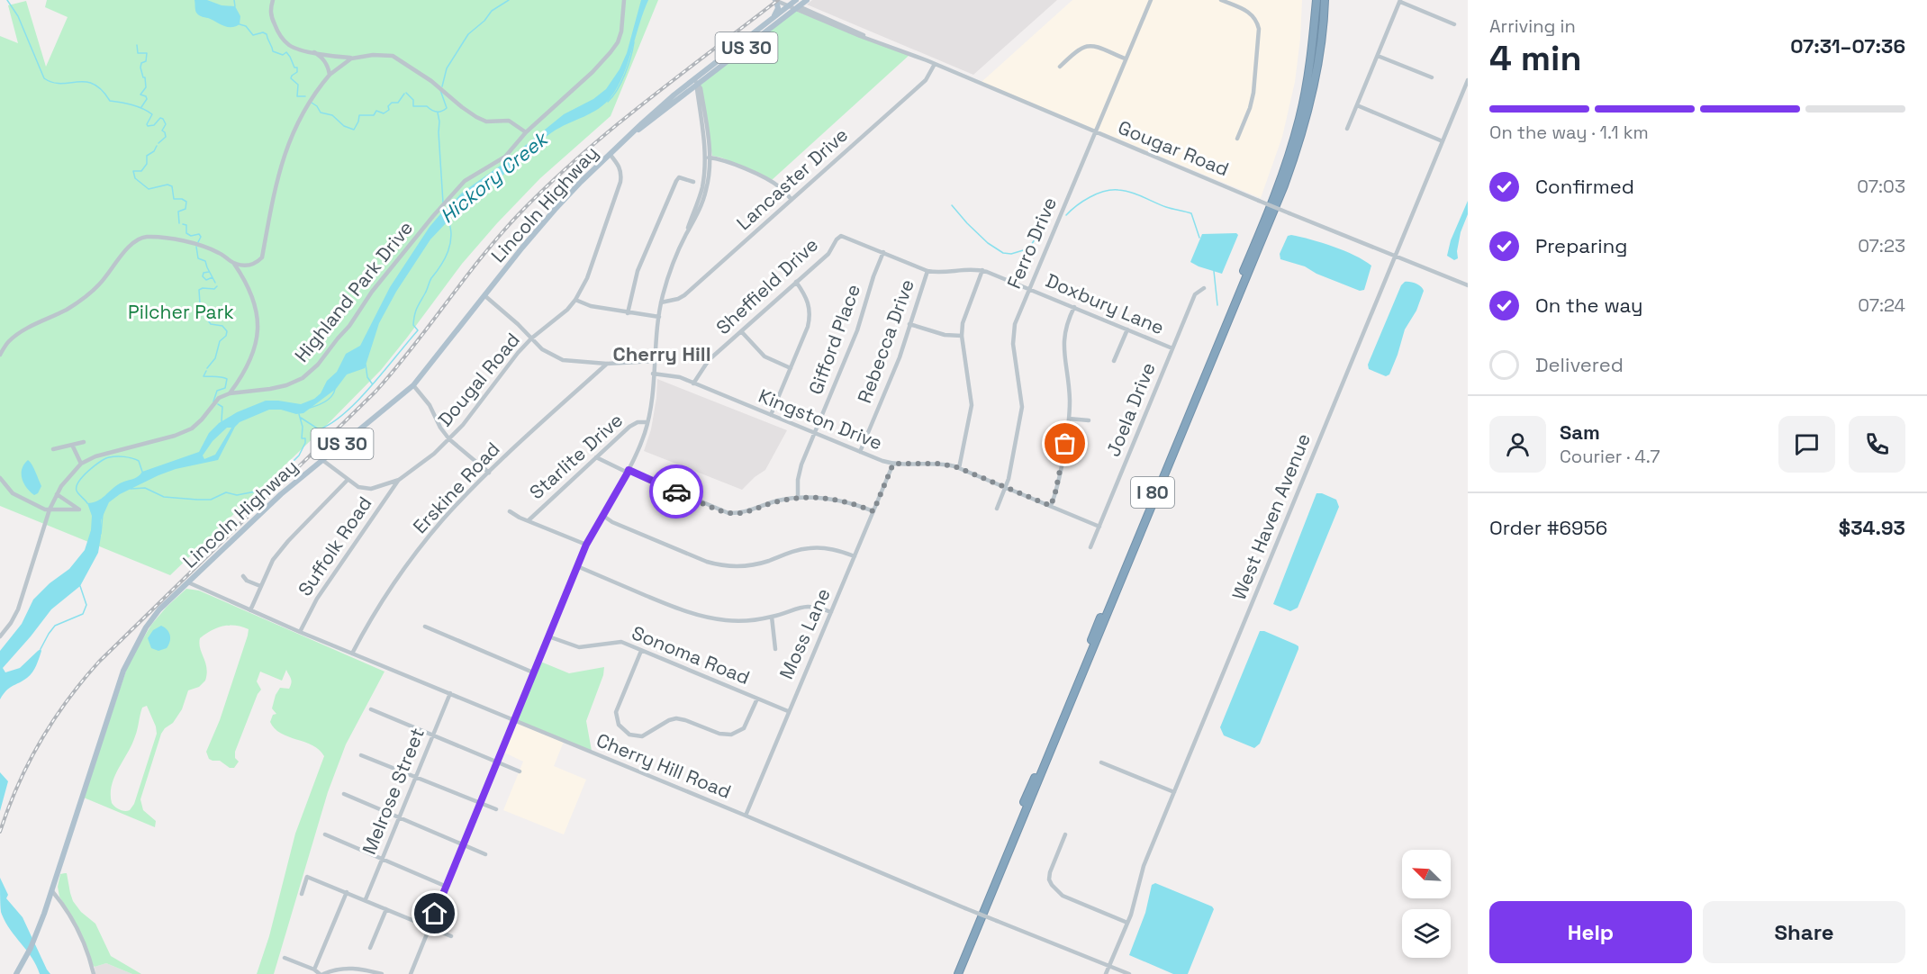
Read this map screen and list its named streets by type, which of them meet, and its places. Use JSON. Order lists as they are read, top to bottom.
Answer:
{
  "streets": {
    "highway": ["I 80"],
    "main road": ["US 30", "Lincoln Highway"],
    "street": [
      "Gougar Road",
      "Lancaster Drive",
      "Ferro Drive",
      "Sheffield Drive",
      "Highland Park Drive",
      "Doxbury Lane",
      "Gifford Place",
      "Rebecca Drive",
      "Dougal Road",
      "Joela Drive",
      "Kingston Drive",
      "Starlite Drive",
      "Erskine Road",
      "West Haven Avenue",
      "Suffolk Road",
      "Moss Lane",
      "Sonoma Road",
      "Cherry Hill Road",
      "Melrose Street"
    ]
  },
  "crossings": [
    ["US 30", "Gougar Road"],
    ["US 30", "Lincoln Highway"],
    ["Gougar Road", "Lancaster Drive"],
    ["Gougar Road", "Lincoln Highway"],
    ["Gougar Road", "Ferro Drive"],
    ["Gougar Road", "West Haven Avenue"],
    ["Lincoln Highway", "Dougal Road"],
    ["Lincoln Highway", "Cherry Hill Road"],
    ["Ferro Drive", "Doxbury Lane"],
    ["Ferro Drive", "Kingston Drive"],
    ["Sheffield Drive", "Doxbury Lane"],
    ["Sheffield Drive", "Kingston Drive"],
    ["Doxbury Lane", "Gifford Place"],
    ["Doxbury Lane", "Rebecca Drive"],
    ["Doxbury Lane", "Joela Drive"],
    ["Gifford Place", "Kingston Drive"],
    ["Rebecca Drive", "Kingston Drive"],
    ["Dougal Road", "Suffolk Road"],
    ["Joela Drive", "Kingston Drive"],
    ["Kingston Drive", "Moss Lane"],
    ["Erskine Road", "Cherry Hill Road"],
    ["West Haven Avenue", "Cherry Hill Road"],
    ["Suffolk Road", "Cherry Hill Road"],
    ["Moss Lane", "Sonoma Road"],
    ["Moss Lane", "Cherry Hill Road"],
    ["Cherry Hill Road", "Melrose Street"]
  ],
  "districts": ["Cherry Hill"],
  "water": ["Hickory Creek"],
  "parks": ["Pilcher Park"],
  "north": "top left",
  "page": {
    "heading": ["4 min", "Arriving in", "07:31–07:36"],
    "panel": [
      "Sam",
      "Courier · 4.7",
      "Order #6956",
      "$34.93"
    ],
    "bar": "On the way · 1.1 km",
    "list": [
      ["Confirmed", "07:03"],
      ["Preparing", "07:23"],
      ["On the way", "07:24"],
      "Delivered"
    ],
    "buttons": ["Help", "Share"]
  }
}
